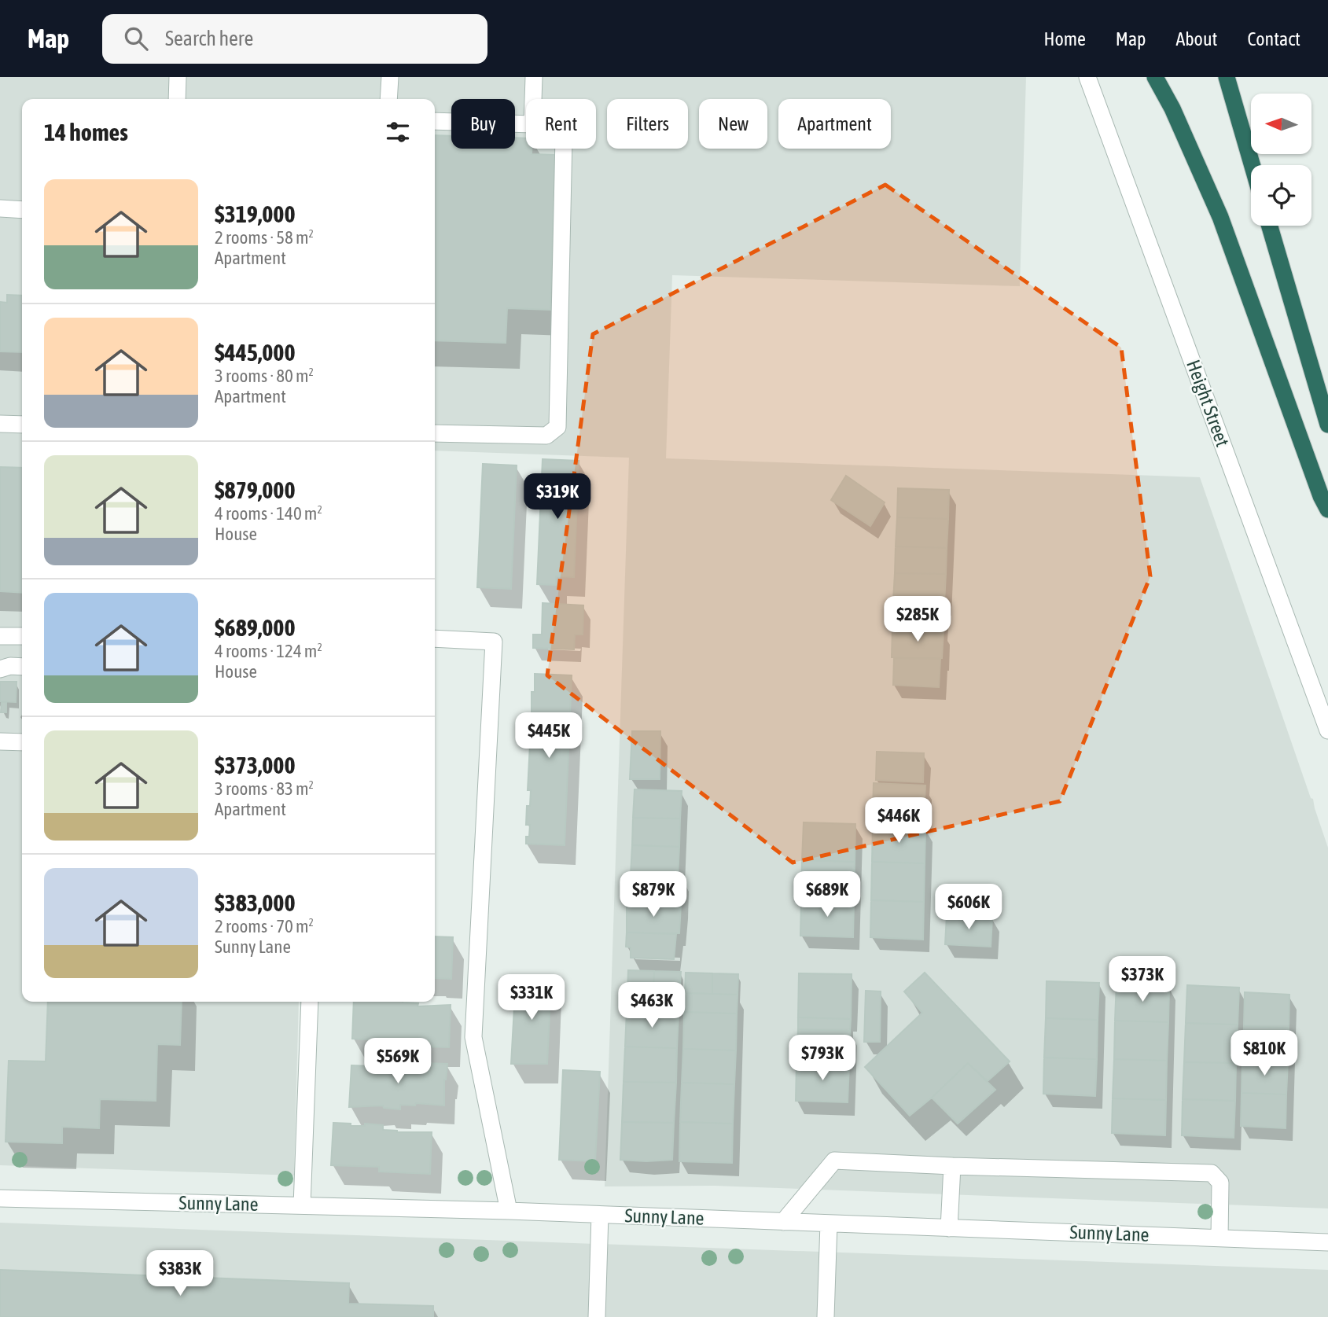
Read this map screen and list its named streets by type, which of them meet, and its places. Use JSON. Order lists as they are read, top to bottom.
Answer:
{
  "streets": {
    "street": ["Height Street", "Sunny Lane"]
  },
  "north": "left",
  "page": {
    "header": "Map",
    "search": "Search here",
    "nav": [
      "Home",
      "Map",
      "About",
      "Contact"
    ],
    "chip": [
      "Buy",
      "Rent",
      "Filters",
      "New",
      "Apartment"
    ],
    "heading": "14 homes",
    "list": [
      {
        "name": "$319,000",
        "note": "2 rooms · 58 m² · Apartment"
      },
      {
        "name": "$445,000",
        "note": "3 rooms · 80 m² · Apartment"
      },
      {
        "name": "$879,000",
        "note": "4 rooms · 140 m² · House"
      },
      {
        "name": "$689,000",
        "note": "4 rooms · 124 m² · House"
      },
      {
        "name": "$373,000",
        "note": "3 rooms · 83 m² · Apartment"
      },
      {
        "name": "$383,000",
        "note": "2 rooms · 70 m² · Sunny Lane"
      }
    ],
    "price": [
      "$319K",
      "$285K",
      "$445K",
      "$446K",
      "$879K",
      "$689K",
      "$606K",
      "$373K",
      "$331K",
      "$463K",
      "$810K",
      "$793K",
      "$569K",
      "$383K"
    ]
  }
}
